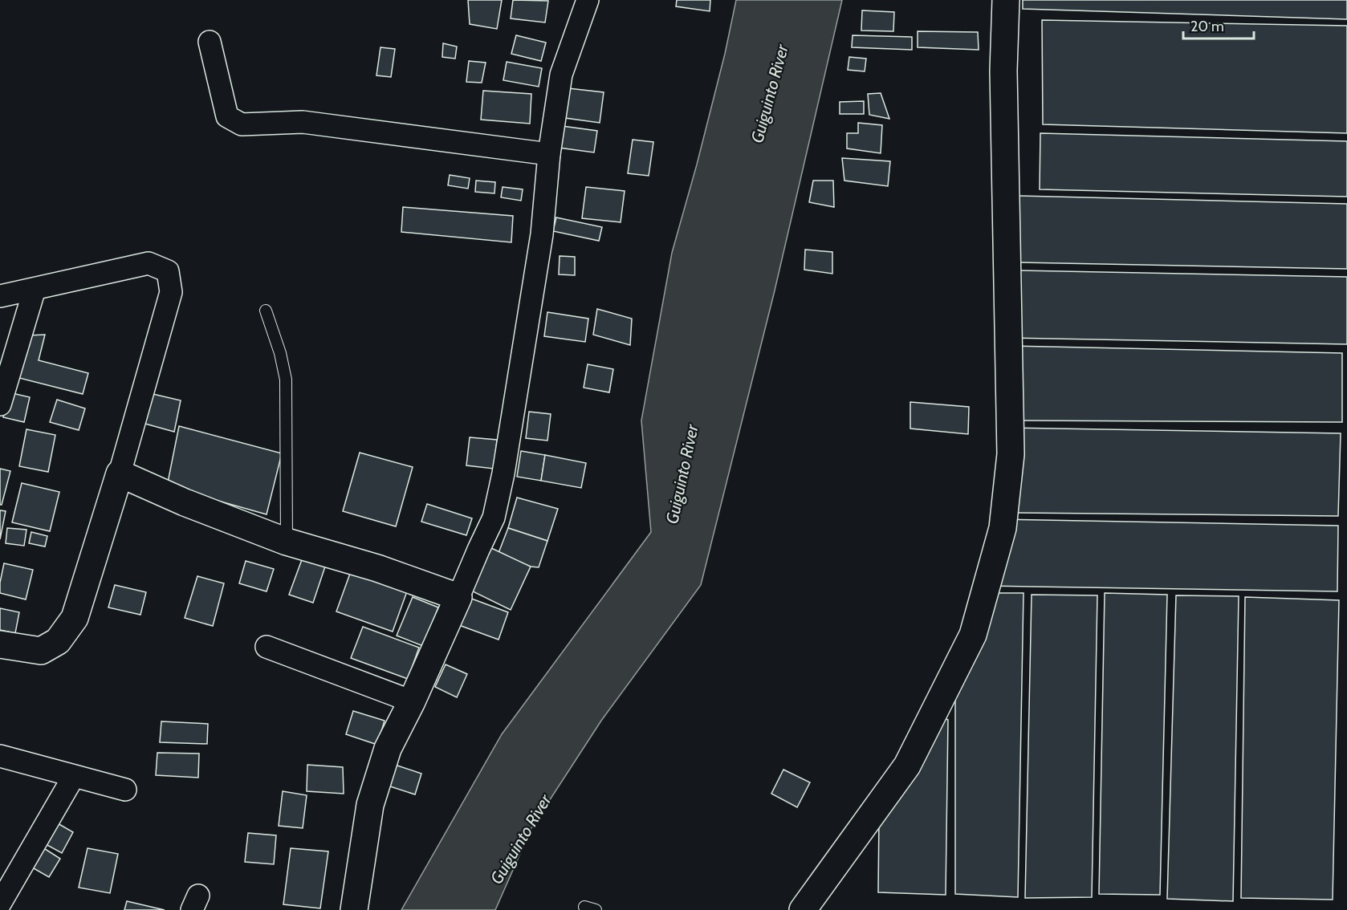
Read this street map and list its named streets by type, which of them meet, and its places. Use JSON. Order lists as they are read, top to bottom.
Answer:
{
  "water": ["Guiguinto River"],
  "scale_bar": "20 m"
}
